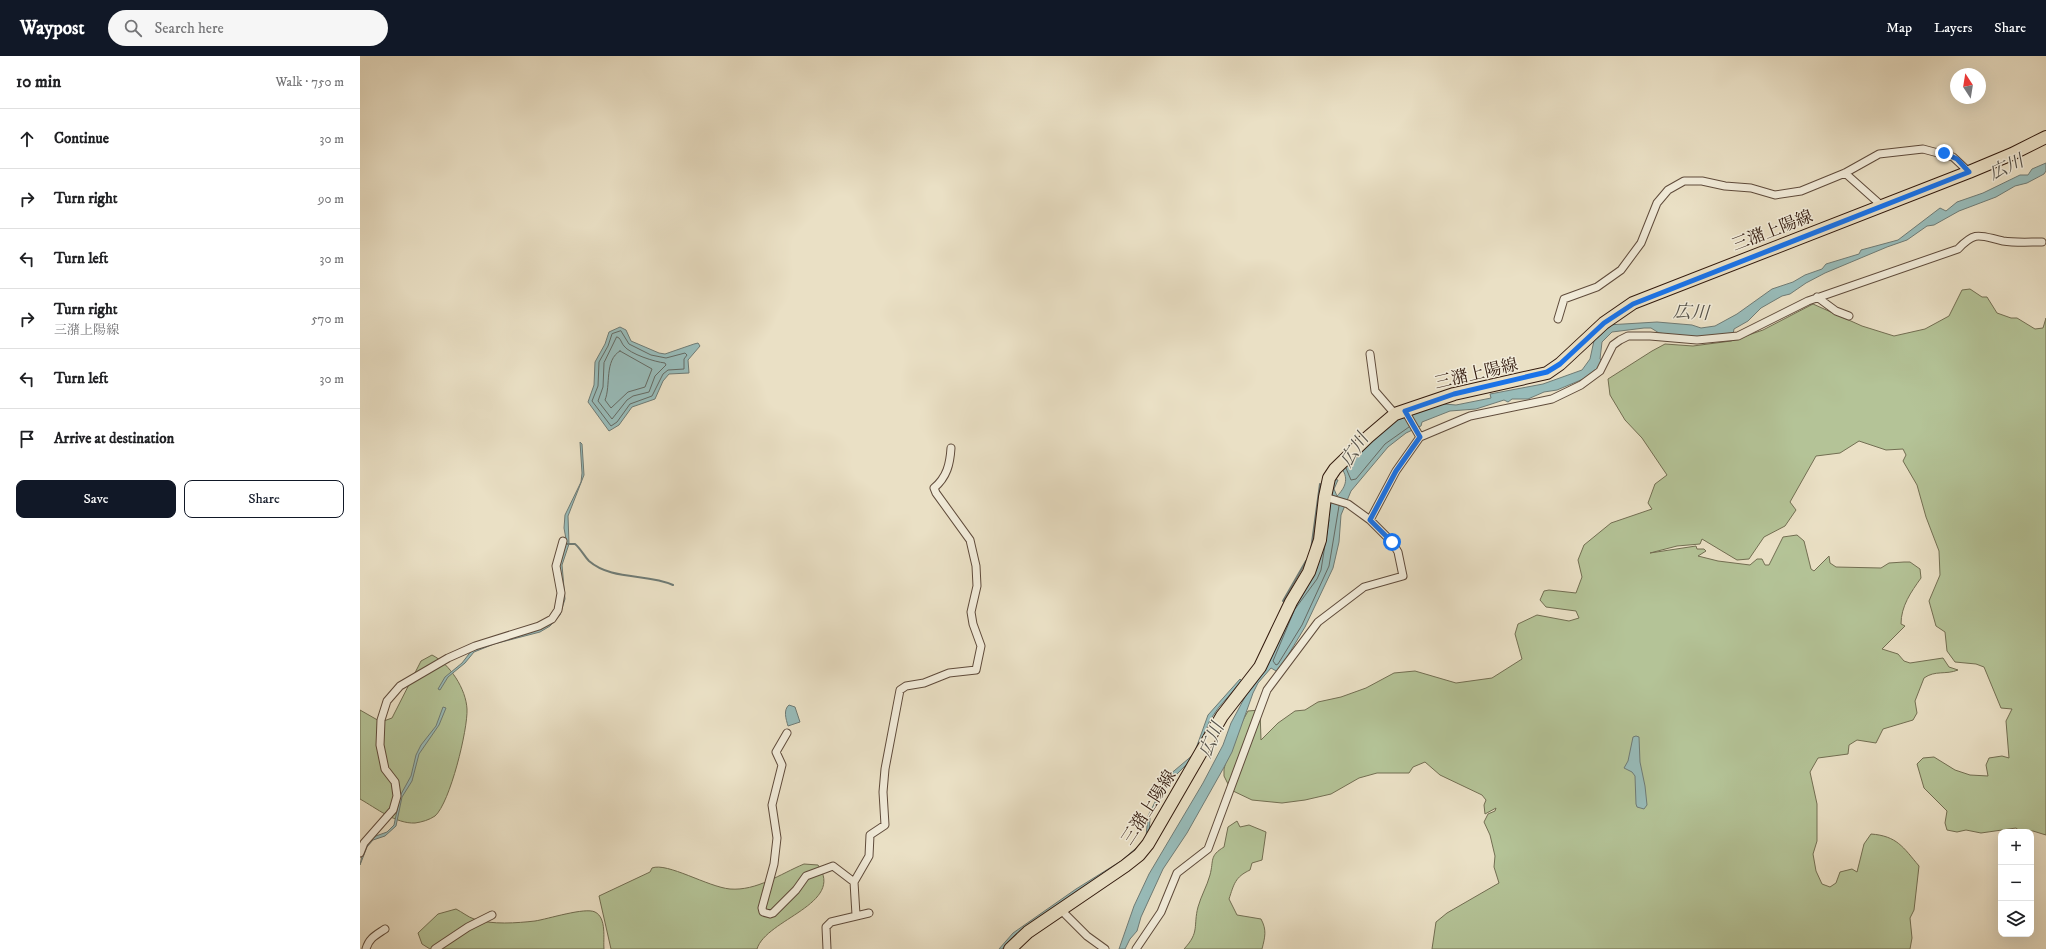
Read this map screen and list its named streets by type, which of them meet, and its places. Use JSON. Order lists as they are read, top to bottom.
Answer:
{
  "streets": {
    "main road": ["三潴上陽線"]
  },
  "water": ["広川"],
  "north": "top",
  "page": {
    "header": "Waypost",
    "search": "Search here",
    "nav": ["Map", "Layers", "Share"],
    "heading": ["10 min", "Walk · 750 m"],
    "list": [
      ["Continue", "30 m"],
      ["Turn right", "90 m"],
      ["Turn left", "30 m"],
      ["Turn right", "三潴上陽線", "570 m"],
      ["Turn left", "30 m"],
      "Arrive at destination"
    ],
    "buttons": ["Save", "Share"],
    "map_buttons": ["+", "−"]
  }
}
